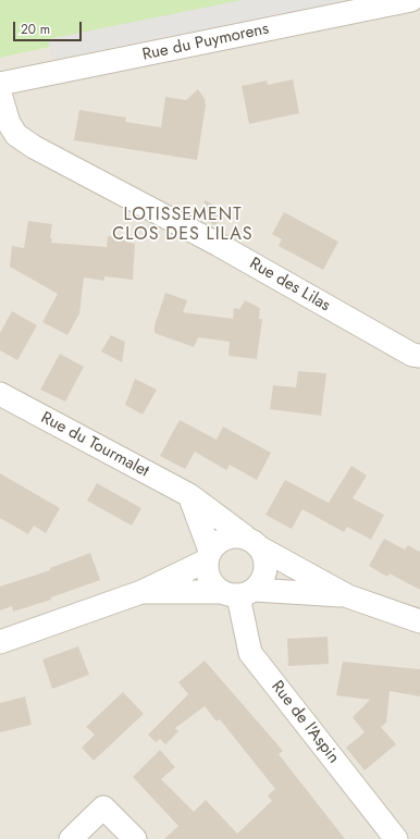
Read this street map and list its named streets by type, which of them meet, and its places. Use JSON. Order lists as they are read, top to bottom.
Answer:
{
  "streets": {
    "street": [
      "Rue du Puymorens",
      "Rue des Lilas",
      "Rue du Tourmalet",
      "Rue de l'Aspin"
    ]
  },
  "crossings": [
    ["Rue du Tourmalet", "Rue de l'Aspin"]
  ],
  "districts": ["LOTISSEMENT CLOS DES LILAS"],
  "scale_bar": "20 m"
}
